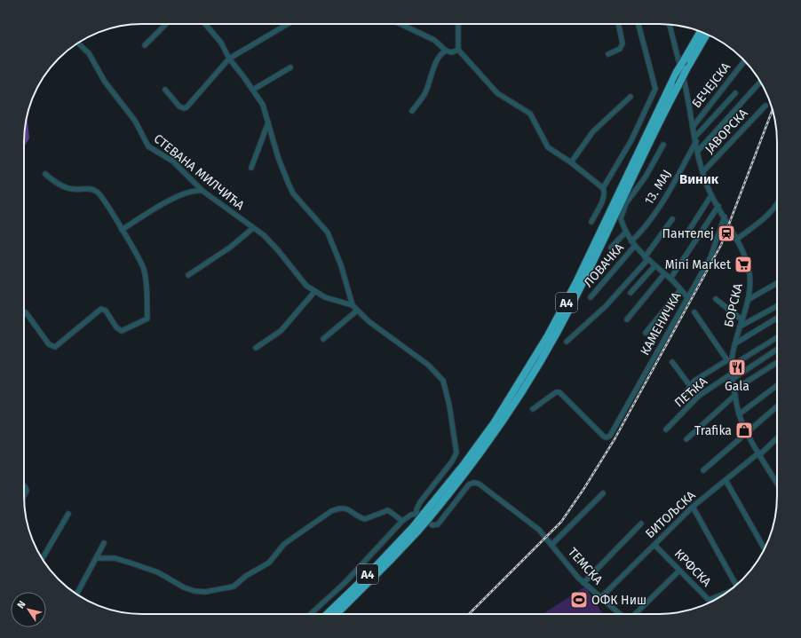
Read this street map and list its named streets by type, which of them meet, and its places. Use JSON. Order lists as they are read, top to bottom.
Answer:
{
  "streets": {
    "highway": ["A4"],
    "street": [
      "БЕЧЕЈСКА",
      "ЈАВОРСКА",
      "СТЕВАНА МИЛЧИЋА",
      "13. МАЈ",
      "ЛОВАЧКА",
      "БОРСКА",
      "КАМЕНИЧКА",
      "ПЕЋКА",
      "БИТОЉСКА",
      "ТЕМСКА",
      "КРФСКА"
    ]
  },
  "crossings": [
    ["БЕЧЕЈСКА", "БОРСКА"],
    ["ЈАВОРСКА", "БОРСКА"],
    ["13. МАЈ", "БОРСКА"],
    ["A4", "ТЕМСКА"],
    ["БОРСКА", "КАМЕНИЧКА"],
    ["БОРСКА", "ПЕЋКА"],
    ["БОРСКА", "БИТОЉСКА"],
    ["БИТОЉСКА", "ТЕМСКА"],
    ["БИТОЉСКА", "КРФСКА"]
  ],
  "districts": ["Виник"],
  "places": {
    "station": ["Пантелеј"],
    "supermarket": ["Mini Market"],
    "restaurant": ["Gala"],
    "shop": ["Trafika"],
    "sports": ["ОФК Ниш"]
  },
  "north": "top left"
}
